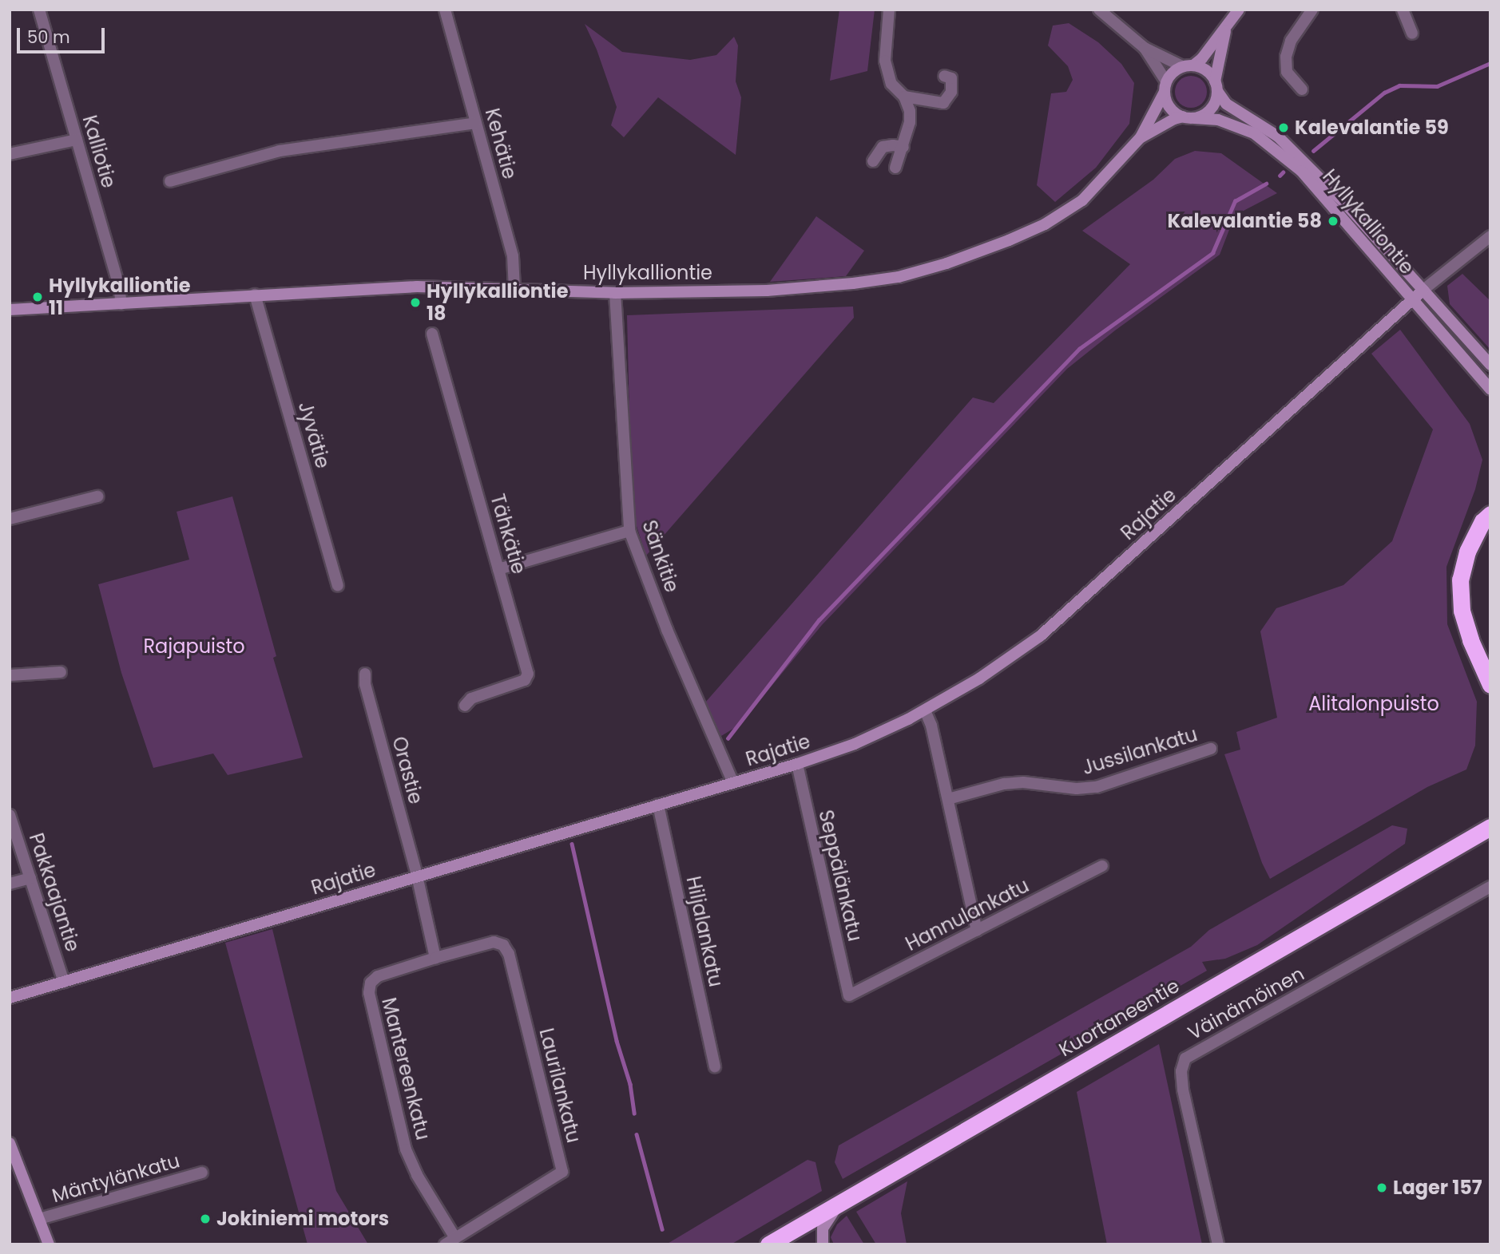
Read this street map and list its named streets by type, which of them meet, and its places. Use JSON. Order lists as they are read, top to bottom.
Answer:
{
  "streets": {
    "highway": ["Kuortaneentie"],
    "main road": ["Hyllykalliontie", "Rajatie"],
    "street": [
      "Kehätie",
      "Kalliotie",
      "Jyvätie",
      "Tähkätie",
      "Sänkitie",
      "Jussilankatu",
      "Orastie",
      "Seppälänkatu",
      "Pakkaajantie",
      "Hannulankatu",
      "Hiljalankatu",
      "Väinämöinen",
      "Mantereenkatu",
      "Laurilankatu",
      "Mäntylänkatu"
    ]
  },
  "crossings": [
    ["Kehätie", "Hyllykalliontie"],
    ["Kalliotie", "Hyllykalliontie"],
    ["Hyllykalliontie", "Jyvätie"],
    ["Hyllykalliontie", "Rajatie"],
    ["Hyllykalliontie", "Sänkitie"],
    ["Rajatie", "Sänkitie"],
    ["Rajatie", "Orastie"],
    ["Rajatie", "Seppälänkatu"],
    ["Rajatie", "Pakkaajantie"],
    ["Rajatie", "Hiljalankatu"],
    ["Seppälänkatu", "Hannulankatu"],
    ["Mantereenkatu", "Laurilankatu"]
  ],
  "parks": ["Rajapuisto", "Alitalonpuisto"],
  "places": [
    "Kalevalantie 59",
    "Kalevalantie 58",
    "Hyllykalliontie 11",
    "Hyllykalliontie 18",
    "Lager 157",
    "Jokiniemi motors"
  ],
  "scale_bar": "50 m"
}
